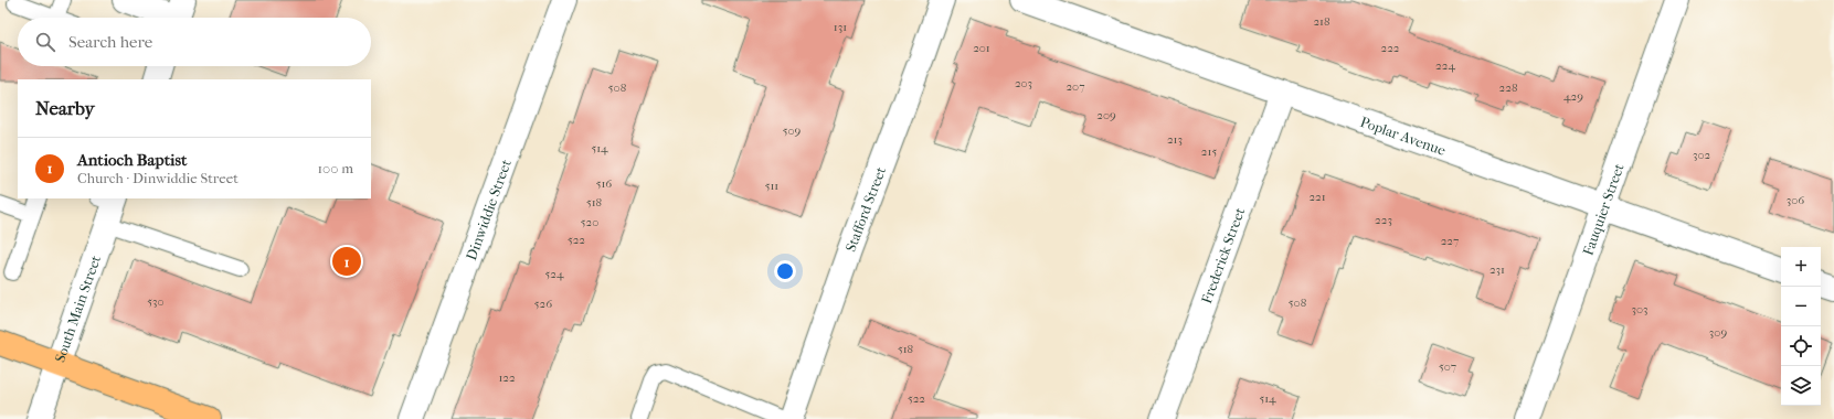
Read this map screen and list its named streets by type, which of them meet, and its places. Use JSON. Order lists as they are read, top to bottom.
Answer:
{
  "streets": {
    "street": [
      "Poplar Avenue",
      "Dinwiddie Street",
      "Stafford Street",
      "Fauquier Street",
      "Frederick Street",
      "South Main Street"
    ]
  },
  "crossings": [
    ["Poplar Avenue", "Fauquier Street"],
    ["Poplar Avenue", "Frederick Street"]
  ],
  "house_numbers": [
    "218",
    "131",
    "201",
    "222",
    "224",
    "203",
    "207",
    "508",
    "228",
    "429",
    "209",
    "509",
    "213",
    "514",
    "215",
    "302",
    "516",
    "511",
    "221",
    "306",
    "518",
    "223",
    "520",
    "522",
    "227",
    "231",
    "524",
    "530",
    "508",
    "526",
    "303",
    "309",
    "518",
    "507",
    "122",
    "522",
    "514"
  ],
  "page": {
    "search": "Search here",
    "heading": "Nearby",
    "list": [
      {
        "mark": "1",
        "name": "Antioch Baptist",
        "note": "Church · Dinwiddie Street",
        "value": "100 m"
      }
    ],
    "pins": "1",
    "map_buttons": ["+", "−"]
  }
}
